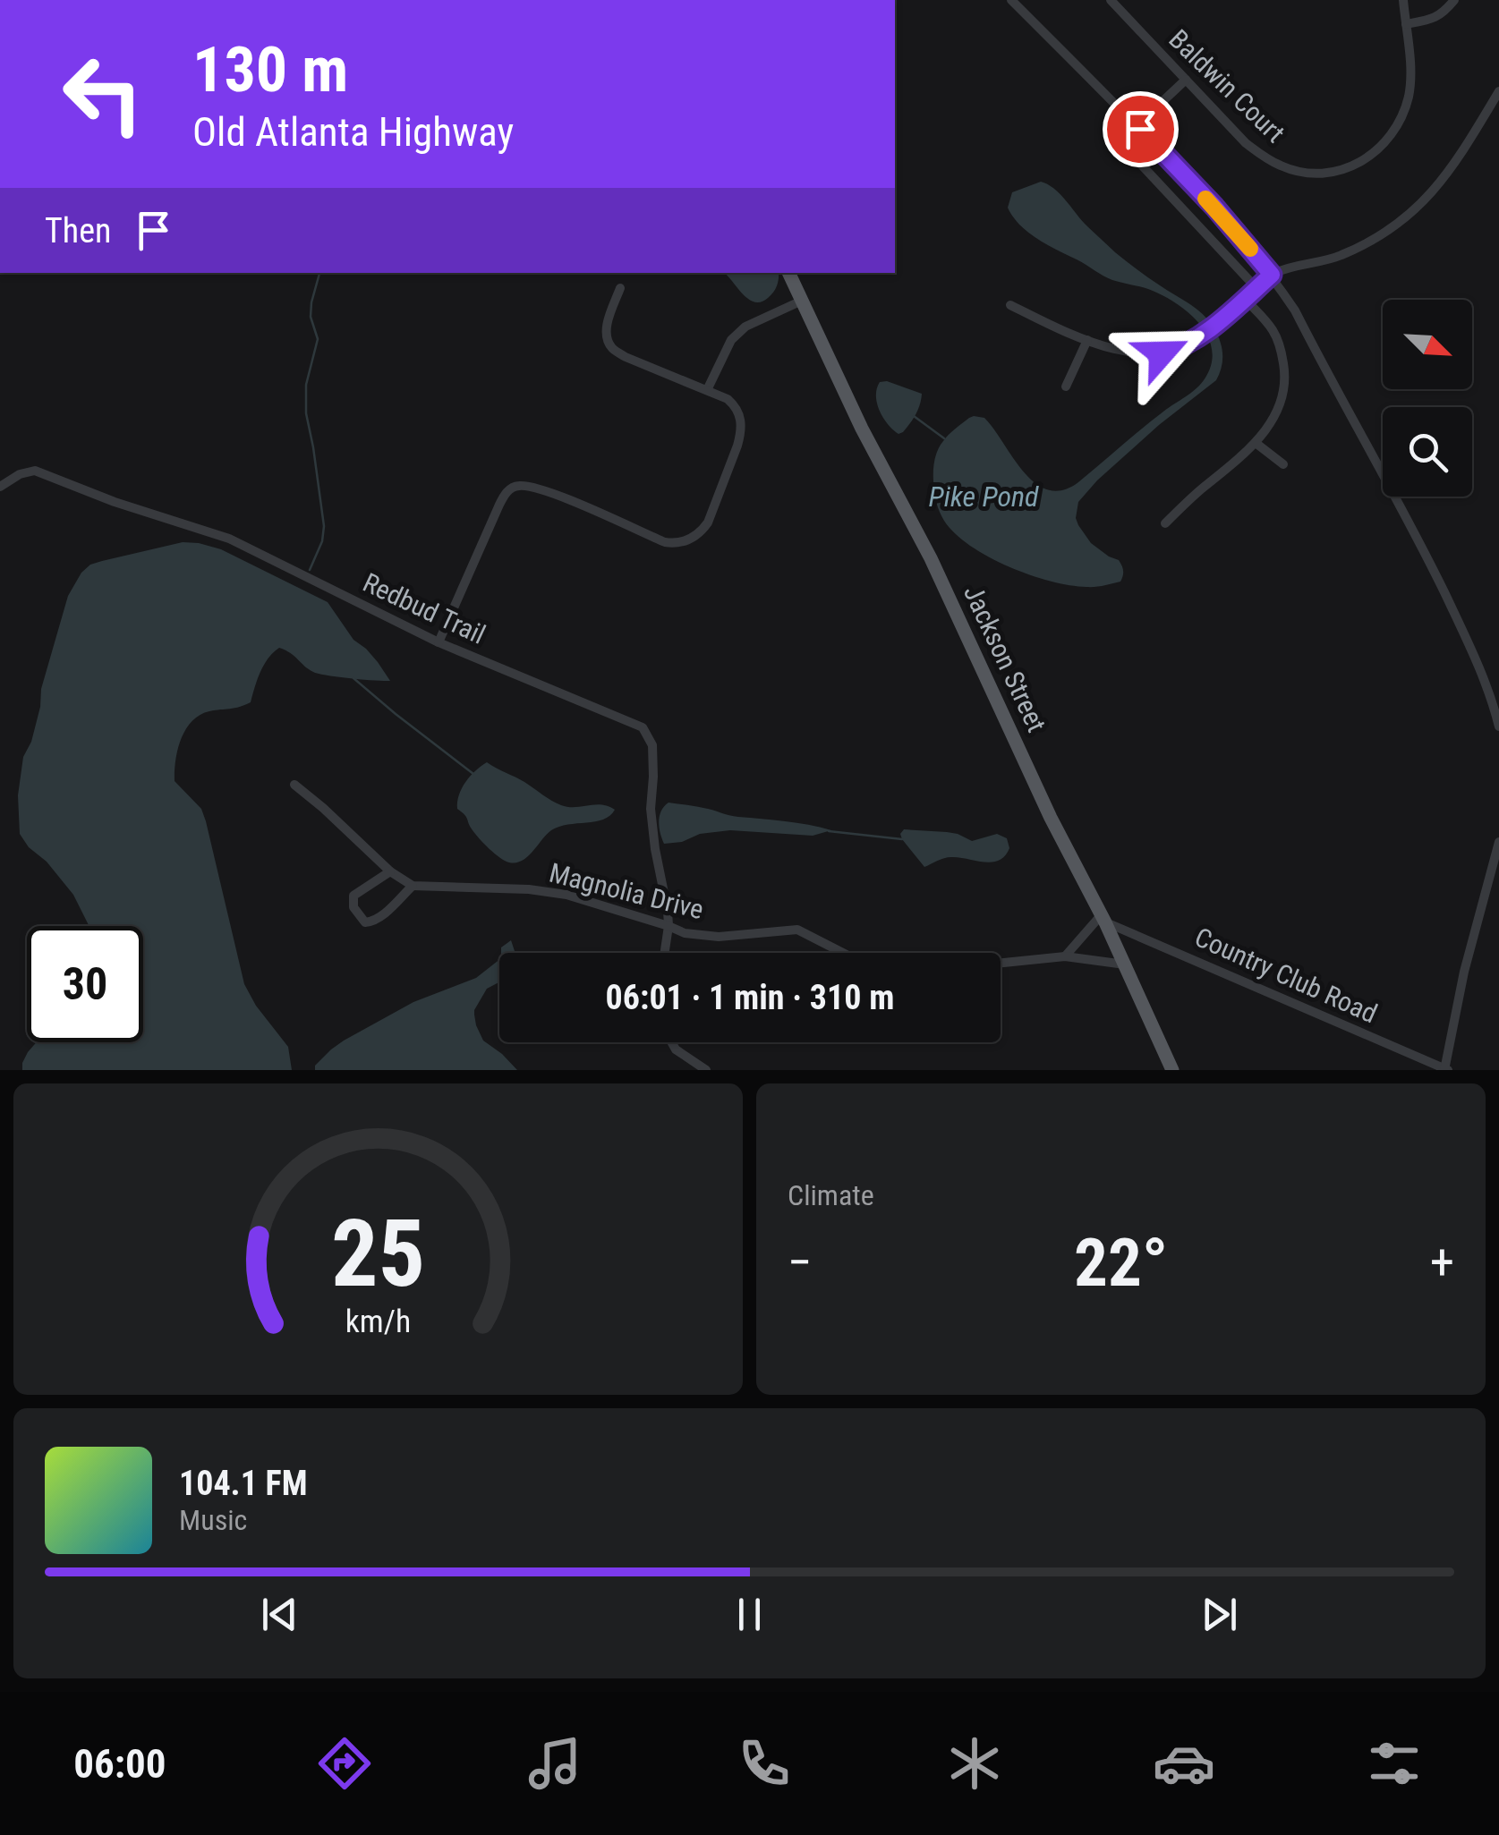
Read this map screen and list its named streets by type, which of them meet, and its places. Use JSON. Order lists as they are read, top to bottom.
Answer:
{
  "streets": {
    "main road": ["Jackson Street"],
    "street": [
      "Baldwin Court",
      "Redbud Trail",
      "Magnolia Drive",
      "Country Club Road"
    ]
  },
  "crossings": [
    ["Redbud Trail", "Magnolia Drive"],
    ["Jackson Street", "Country Club Road"]
  ],
  "water": ["Pike Pond"],
  "north": "bottom right",
  "page": {
    "turn": ["130 m", "Old Atlanta Highway"],
    "then": "Then",
    "limit": "30",
    "trip": "06:01 · 1 min · 310 m",
    "tile": "Climate",
    "heat": ["−", "22°", "+"],
    "song": ["104.1 FM", "Music"],
    "tabs": "06:00",
    "gauge": ["25", "km/h"]
  }
}
